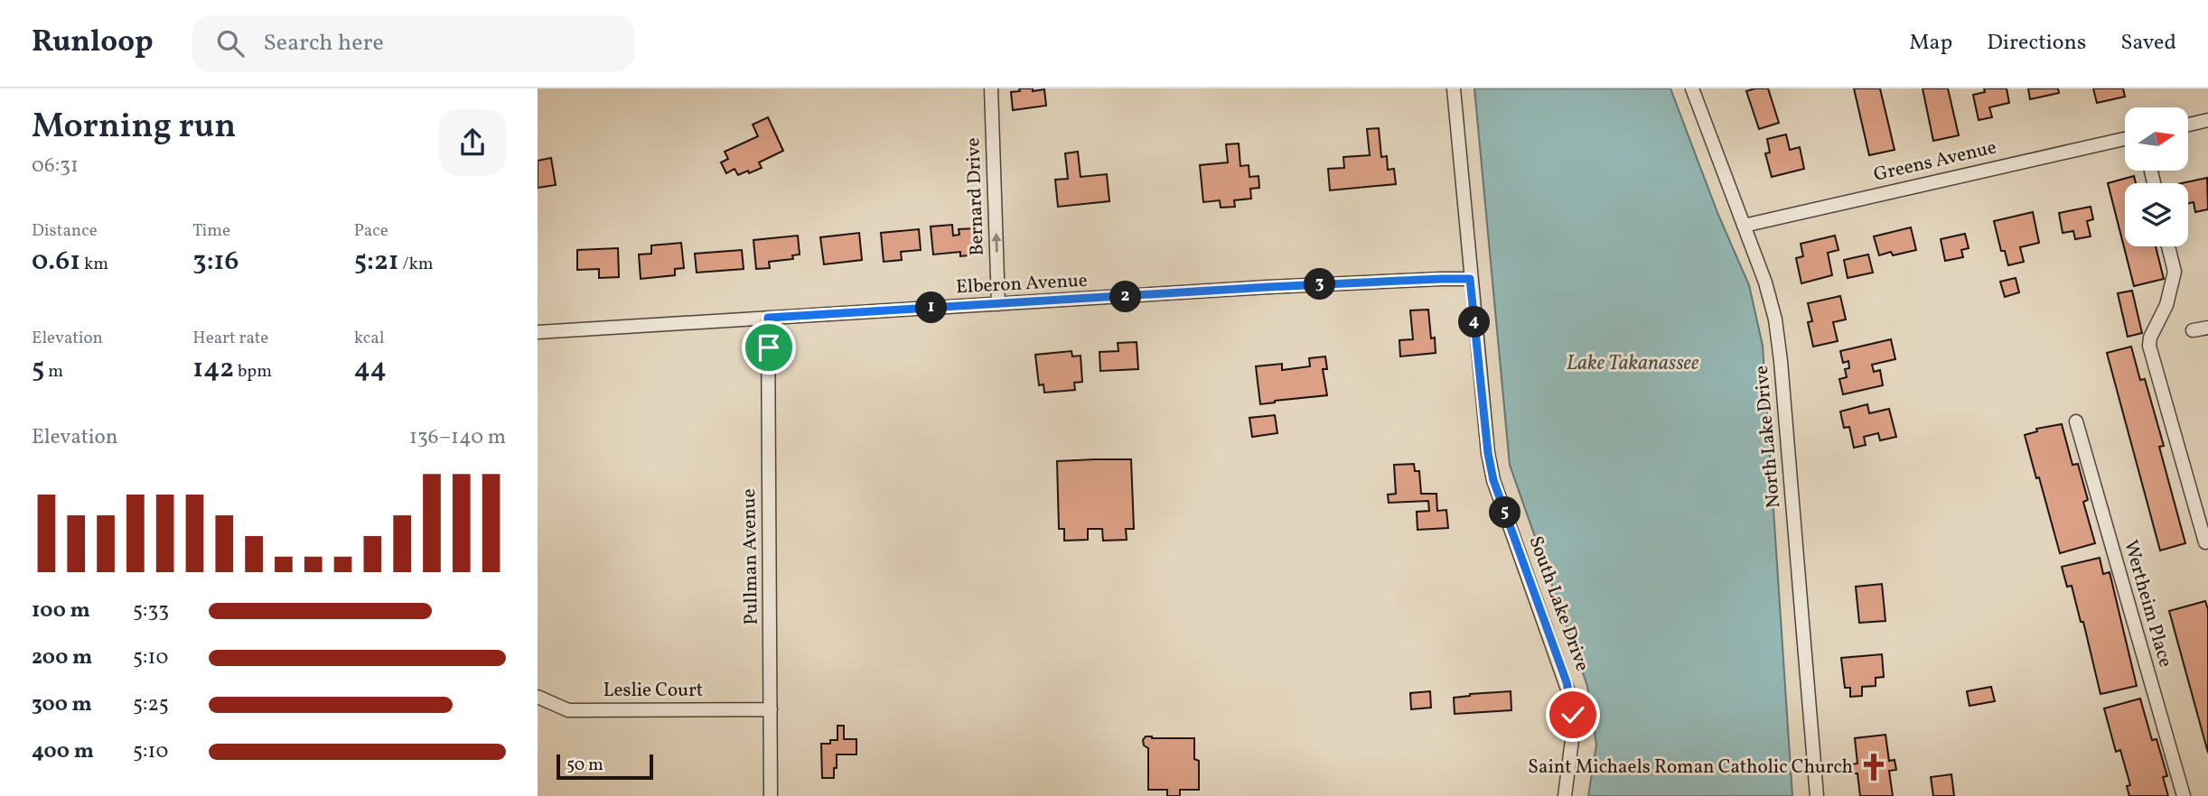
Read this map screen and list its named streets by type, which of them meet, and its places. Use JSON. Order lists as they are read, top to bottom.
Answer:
{
  "streets": {
    "street": [
      "Greens Avenue",
      "Bernard Drive",
      "Elberon Avenue",
      "North Lake Drive",
      "Pullman Avenue",
      "South Lake Drive",
      "Wertheim Place",
      "Leslie Court"
    ]
  },
  "crossings": [
    ["Greens Avenue", "North Lake Drive"],
    ["Bernard Drive", "Elberon Avenue"],
    ["Elberon Avenue", "Pullman Avenue"],
    ["Elberon Avenue", "South Lake Drive"],
    ["Pullman Avenue", "Leslie Court"]
  ],
  "one_way": ["Bernard Drive"],
  "water": ["Lake Takanassee"],
  "places": {
    "church": ["Saint Michaels Roman Catholic Church"]
  },
  "scale_bar": "50 m",
  "north": "right",
  "page": {
    "header": "Runloop",
    "search": "Search here",
    "nav": ["Map", "Directions", "Saved"],
    "heading": ["Morning run", "06:31"],
    "stats": [
      ["Distance", "0.61 km"],
      ["Time", "3:16"],
      ["Pace", "5:21 /km"],
      ["Elevation", "5 m"],
      ["Heart rate", "142 bpm"],
      ["kcal", "44"]
    ],
    "pins": [
      "3",
      "2",
      "1",
      "4",
      "5"
    ],
    "chart": ["Elevation", "136–140 m"],
    "list": [
      {
        "name": "100 m",
        "note": "5:33"
      },
      {
        "name": "200 m",
        "note": "5:10"
      },
      {
        "name": "300 m",
        "note": "5:25"
      },
      {
        "name": "400 m",
        "note": "5:10"
      }
    ],
    "scale": "50 m"
  }
}
